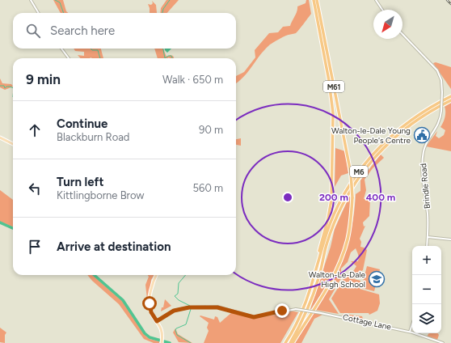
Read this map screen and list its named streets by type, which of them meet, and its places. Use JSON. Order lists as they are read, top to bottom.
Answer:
{
  "streets": {
    "highway": ["M61", "M6"],
    "street": ["Brindle Road", "Cottage Lane"]
  },
  "crossings": [
    ["M61", "M6"]
  ],
  "places": {
    "public building": ["Walton-le-Dale Young People's Centre"],
    "school or university": ["Walton-Le-Dale High School"]
  },
  "north": "bottom left",
  "page": {
    "search": "Search here",
    "heading": ["9 min", "Walk · 650 m"],
    "list": [
      ["Continue", "Blackburn Road", "90 m"],
      ["Turn left", "Kittlingborne Brow", "560 m"],
      "Arrive at destination"
    ],
    "map_buttons": ["+", "−"]
  },
  "rings": ["200 m", "400 m"]
}
